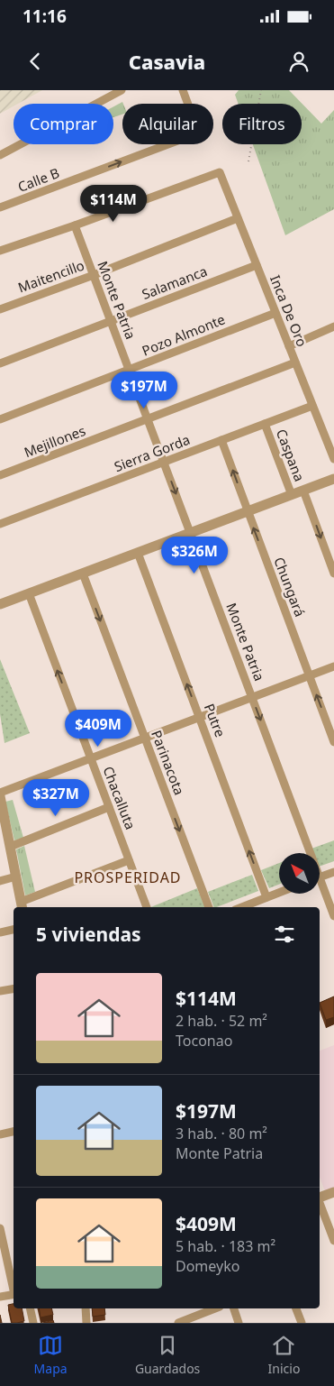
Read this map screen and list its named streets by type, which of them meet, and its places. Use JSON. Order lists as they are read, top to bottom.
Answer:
{
  "streets": {
    "street": [
      "Calle B",
      "Maitencillo",
      "Salamanca",
      "Monte Patria",
      "Inca De Oro",
      "Pozo Almonte",
      "Mejillones",
      "Sierra Gorda",
      "Caspana",
      "Chungará",
      "Putre",
      "Parinacota",
      "Chacalluta"
    ]
  },
  "crossings": [
    ["Maitencillo", "Monte Patria"],
    ["Maitencillo", "Inca De Oro"],
    ["Salamanca", "Monte Patria"],
    ["Salamanca", "Inca De Oro"],
    ["Monte Patria", "Inca De Oro"],
    ["Monte Patria", "Pozo Almonte"],
    ["Monte Patria", "Mejillones"],
    ["Monte Patria", "Sierra Gorda"],
    ["Inca De Oro", "Pozo Almonte"],
    ["Inca De Oro", "Mejillones"],
    ["Inca De Oro", "Sierra Gorda"],
    ["Sierra Gorda", "Caspana"],
    ["Sierra Gorda", "Chungará"]
  ],
  "one_way": [
    "Caspana",
    "Chungará",
    "Putre",
    "Parinacota",
    "Chacalluta"
  ],
  "districts": ["PROSPERIDAD"],
  "north": "top left",
  "page": {
    "status": "11:16",
    "header": "Casavia",
    "chip": ["Comprar", "Alquilar", "Filtros"],
    "price": [
      "$114M",
      "$197M",
      "$326M",
      "$409M",
      "$327M"
    ],
    "heading": "5 viviendas",
    "list": [
      {
        "name": "$114M",
        "note": "2 hab. · 52 m² · Toconao"
      },
      {
        "name": "$197M",
        "note": "3 hab. · 80 m² · Monte Patria"
      },
      {
        "name": "$409M",
        "note": "5 hab. · 183 m² · Domeyko"
      }
    ],
    "tabs": ["Mapa", "Guardados", "Inicio"]
  }
}
